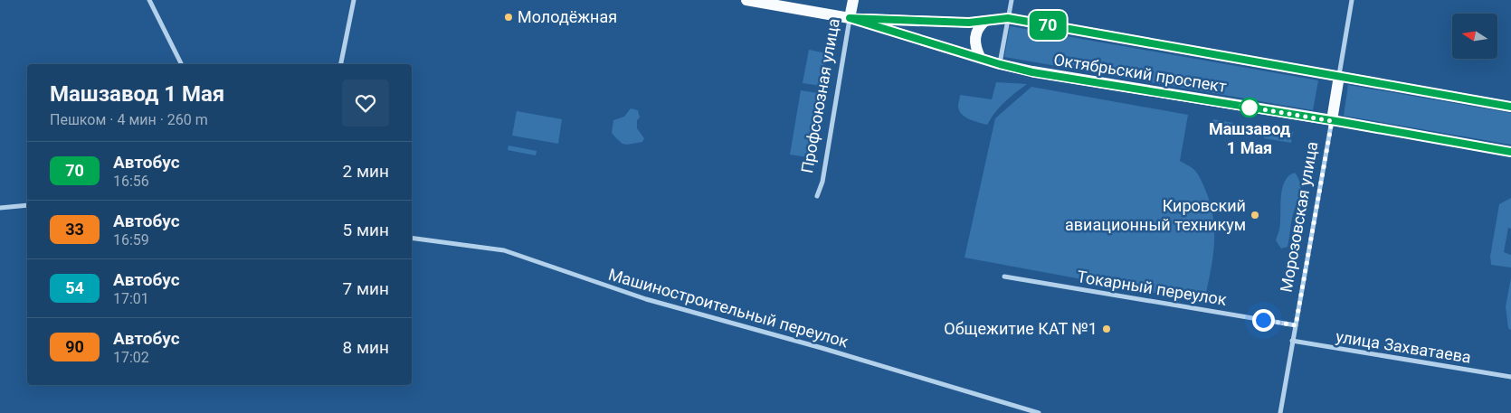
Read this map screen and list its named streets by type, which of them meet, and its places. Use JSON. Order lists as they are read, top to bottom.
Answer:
{
  "streets": {
    "main road": ["Октябрьский проспект", "Профсоюзная улица", "Морозовская улица"],
    "street": ["Токарный переулок", "Машиностроительный переулок", "улица Захватаева"]
  },
  "crossings": [
    ["Октябрьский проспект", "Профсоюзная улица"],
    ["Октябрьский проспект", "Морозовская улица"],
    ["Морозовская улица", "Токарный переулок"],
    ["Морозовская улица", "улица Захватаева"]
  ],
  "places": [
    "Молодёжная",
    "Машзавод 1 Мая",
    "Кировский авиационный техникум",
    "Общежитие КАТ №1"
  ],
  "lines": ["bus line 70"],
  "north": "left",
  "page": {
    "on_map": "70",
    "heading": ["Машзавод 1 Мая", "Пешком · 4 мин · 260 m"],
    "list": [
      {
        "mark": "70",
        "name": "Автобус",
        "note": "16:56",
        "value": "2 мин"
      },
      {
        "mark": "33",
        "name": "Автобус",
        "note": "16:59",
        "value": "5 мин"
      },
      {
        "mark": "54",
        "name": "Автобус",
        "note": "17:01",
        "value": "7 мин"
      },
      {
        "mark": "90",
        "name": "Автобус",
        "note": "17:02",
        "value": "8 мин"
      }
    ]
  }
}
